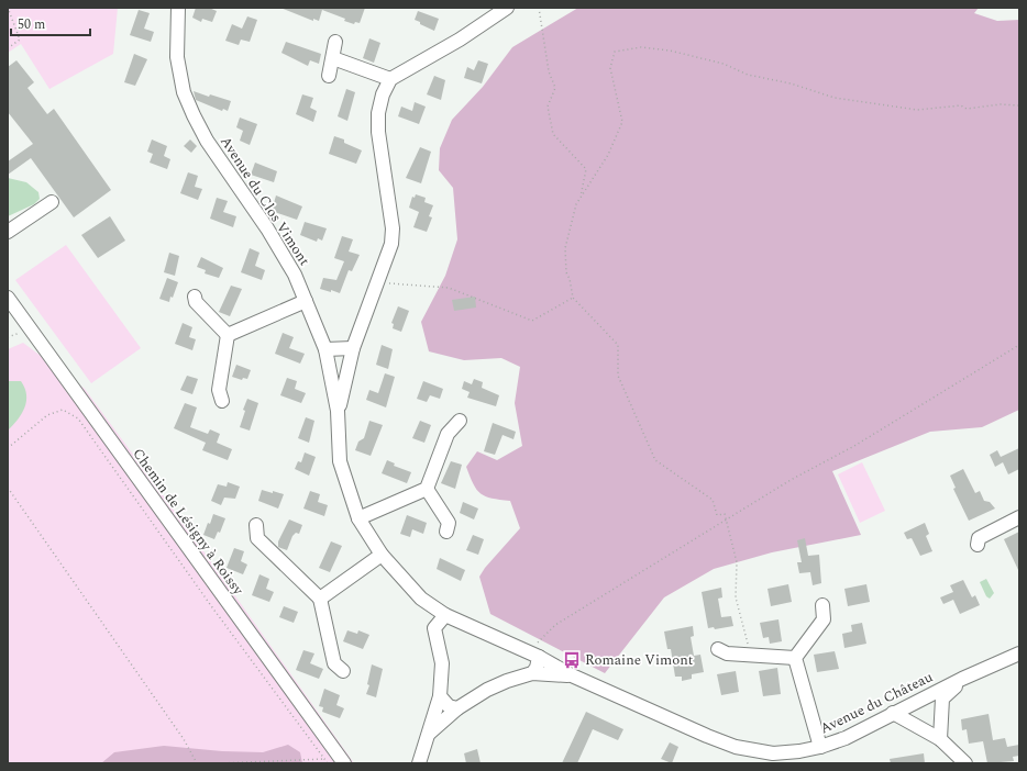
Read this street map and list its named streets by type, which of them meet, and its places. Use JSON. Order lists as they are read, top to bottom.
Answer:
{
  "streets": {
    "street": ["Avenue du Clos Vimont", "Chemin de Lésigny à Roissy", "Avenue du Château"]
  },
  "crossings": [
    ["Avenue du Clos Vimont", "Avenue du Château"]
  ],
  "places": {
    "bus stop": ["Romaine Vimont"]
  },
  "scale_bar": "50 m"
}
